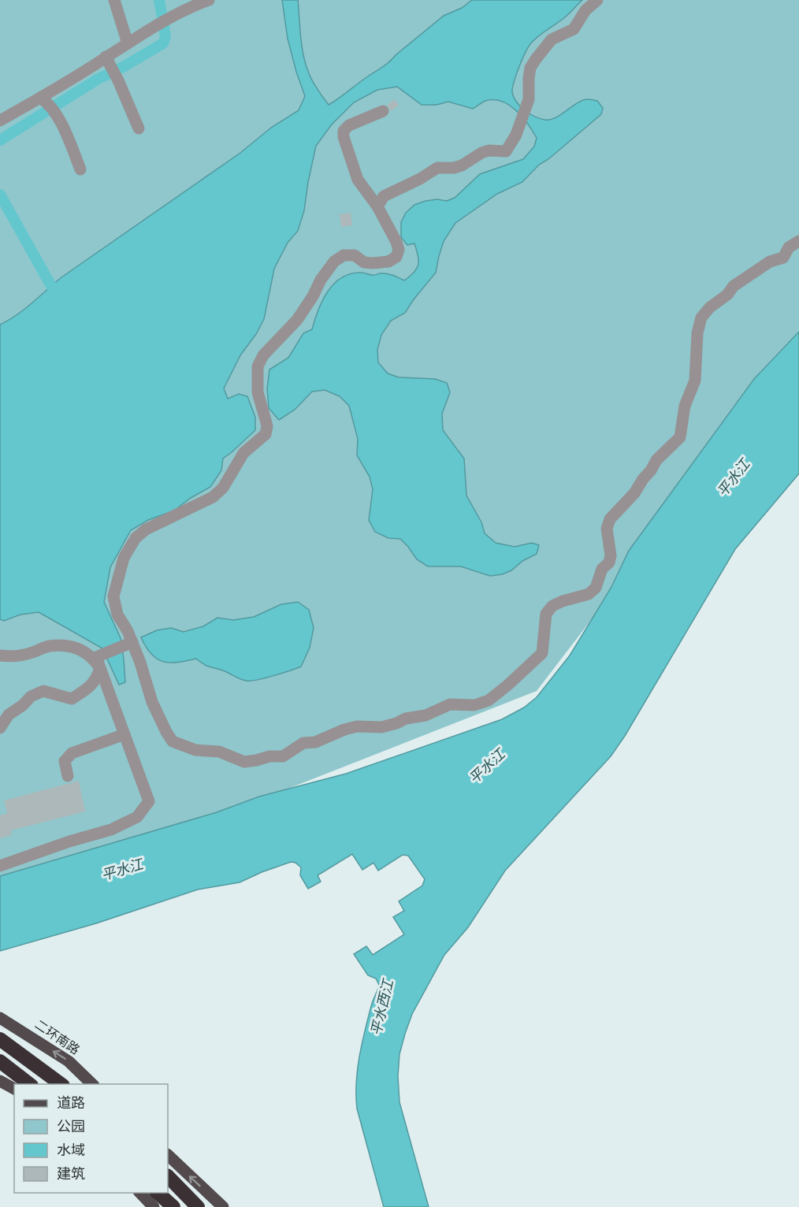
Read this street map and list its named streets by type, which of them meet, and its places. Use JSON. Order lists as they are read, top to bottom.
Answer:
{
  "streets": {
    "main road": ["二环南路"]
  },
  "one_way": ["二环南路"],
  "water": ["平水江", "平水西江"],
  "legend": [
    "道路",
    "公园",
    "水域",
    "建筑"
  ]
}
